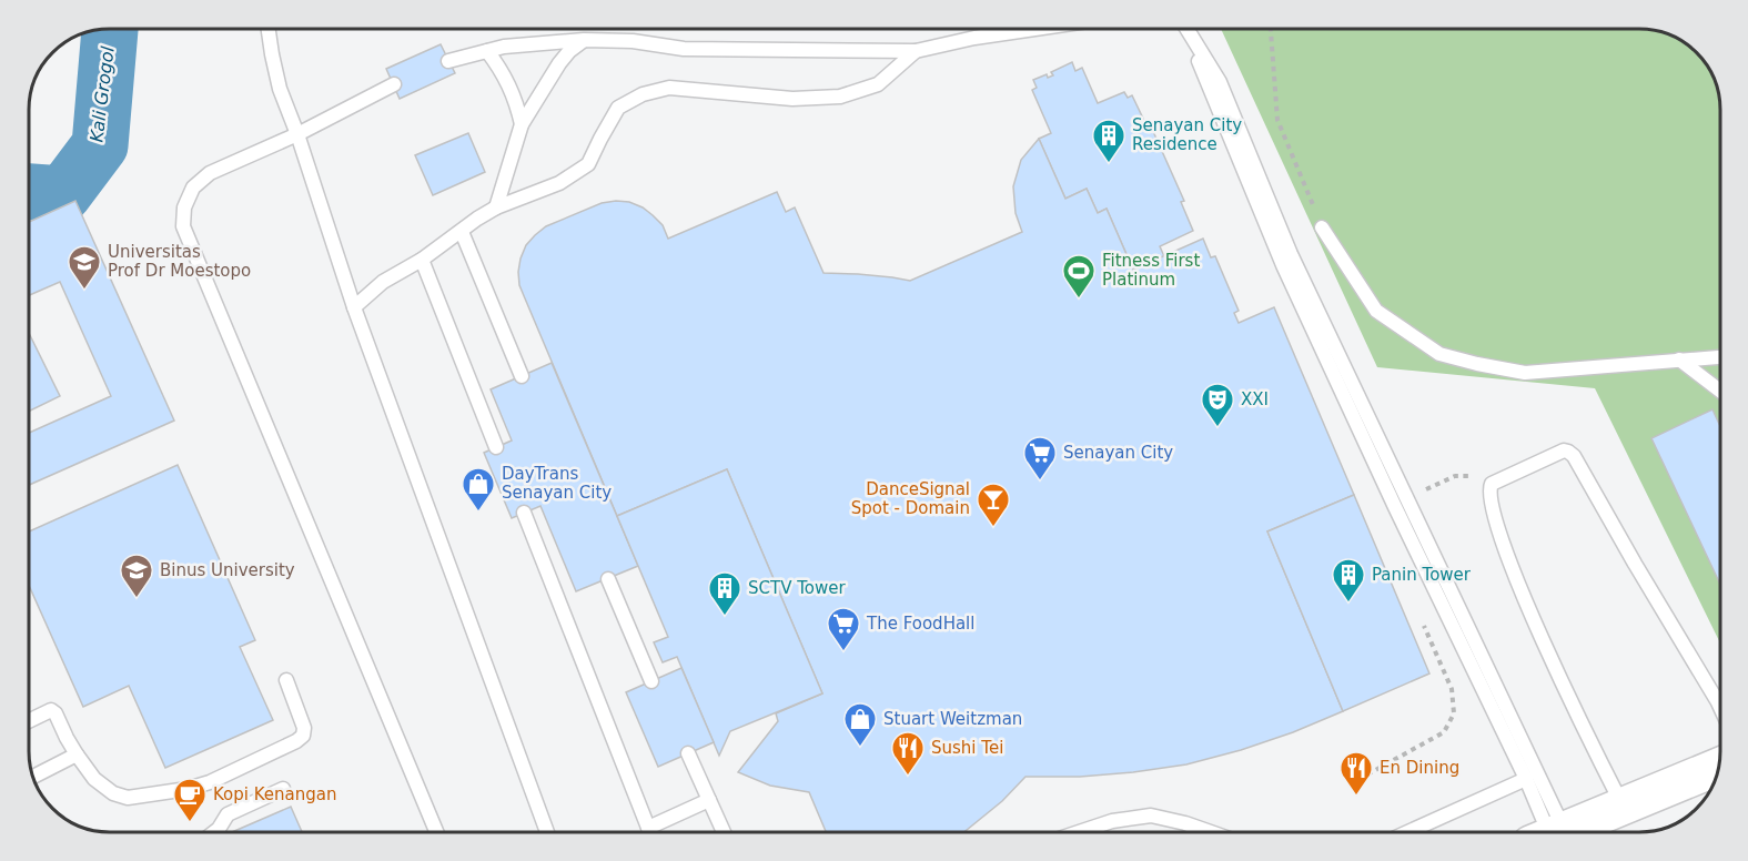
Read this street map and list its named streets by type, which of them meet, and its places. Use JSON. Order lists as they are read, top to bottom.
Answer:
{
  "water": ["Kali Grogol"],
  "places": {
    "building": ["Senayan City Residence", "Panin Tower", "SCTV Tower"],
    "school or university": ["Universitas Prof Dr Moestopo", "Binus University"],
    "sports": ["Fitness First Platinum"],
    "theatre": ["XXI"],
    "supermarket": ["Senayan City", "The FoodHall"],
    "shop": ["DayTrans Senayan City", "Stuart Weitzman"],
    "bar": ["DanceSignal Spot - Domain"],
    "restaurant": ["Sushi Tei", "En Dining"],
    "cafe": ["Kopi Kenangan"]
  }
}
